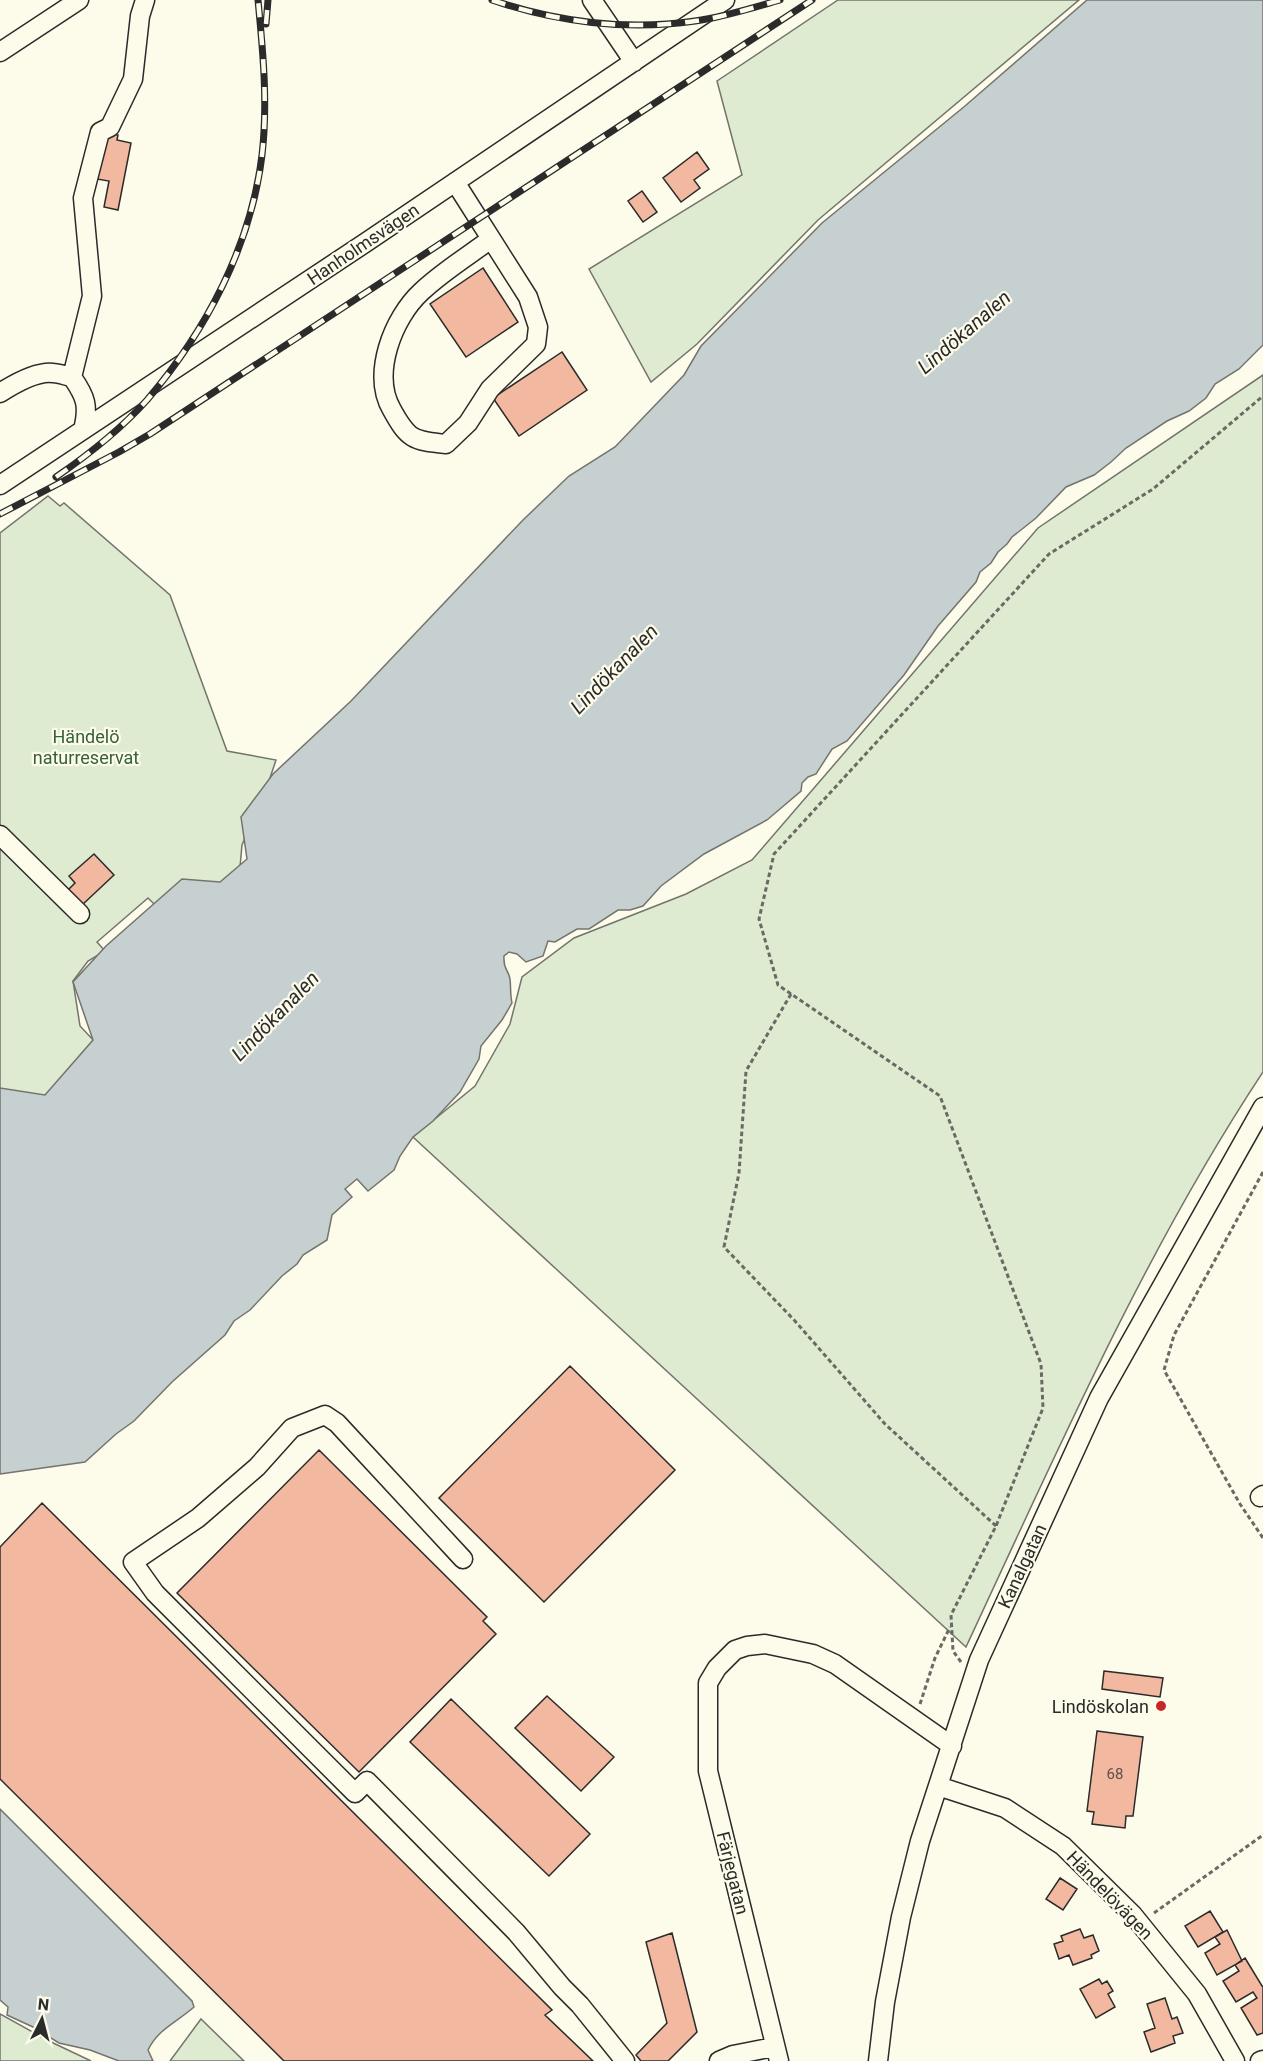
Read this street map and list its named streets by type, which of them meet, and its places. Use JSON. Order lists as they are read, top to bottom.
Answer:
{
  "streets": {
    "street": [
      "Hanholmsvägen",
      "Kanalgatan",
      "Färjegatan",
      "Händelövägen"
    ]
  },
  "crossings": [
    ["Kanalgatan", "Händelövägen"]
  ],
  "water": ["Lindökanalen"],
  "parks": ["Händelö naturreservat"],
  "places": ["Lindöskolan"],
  "house_numbers": ["68"],
  "north": "top"
}
